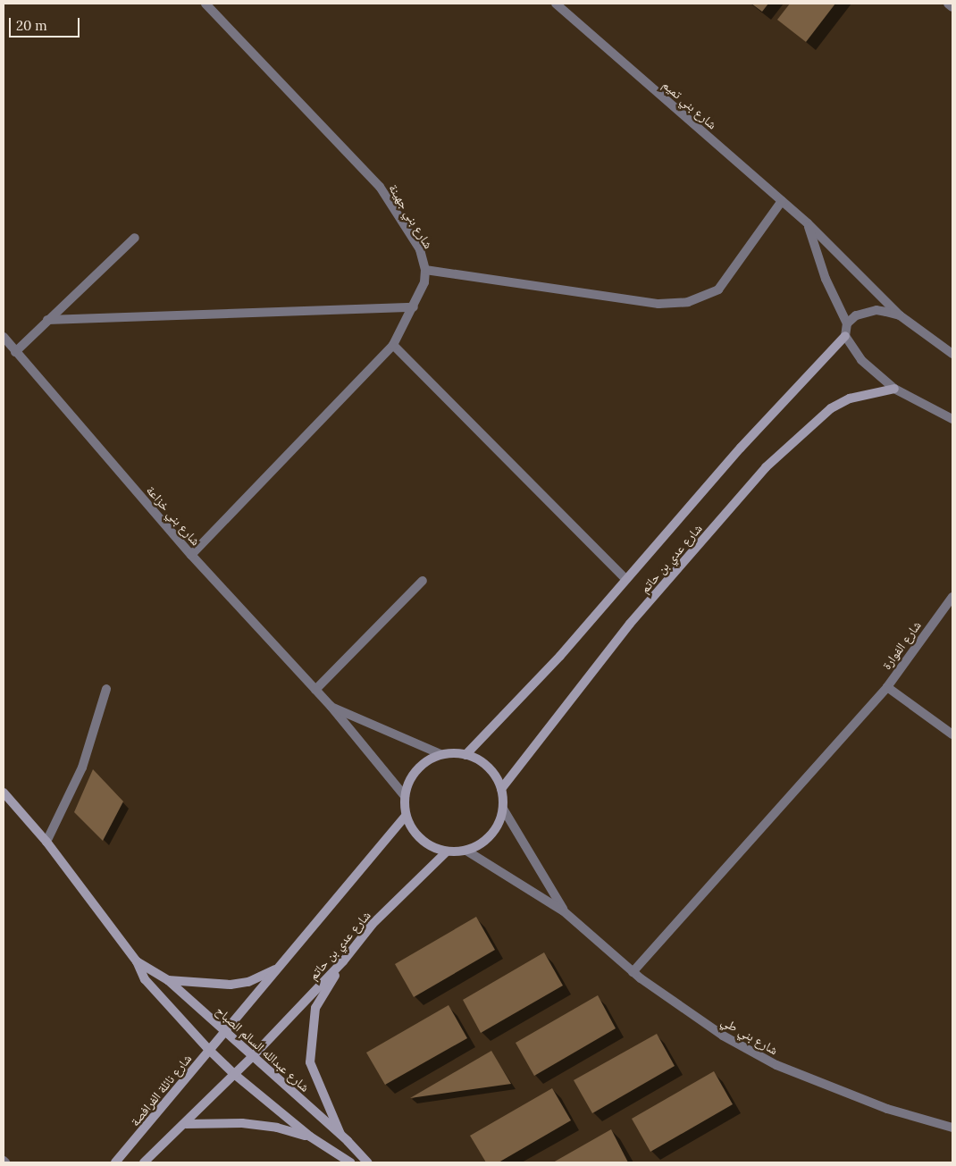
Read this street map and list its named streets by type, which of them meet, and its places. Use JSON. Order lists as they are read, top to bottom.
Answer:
{
  "streets": {
    "street": [
      "شارع بني تميم",
      "شارع بني جهينة",
      "شارع بني خزاعة",
      "شارع عدي بن حاتم",
      "شارع الفوارة",
      "شارع بني طي",
      "شارع عبدالله السالم الصباح",
      "شارع نائلة الفرافصة"
    ]
  },
  "crossings": [
    ["شارع بني جهينة", "شارع بني خزاعة"],
    ["شارع بني خزاعة", "شارع عدي بن حاتم"],
    ["شارع بني خزاعة", "شارع بني طي"],
    ["شارع عدي بن حاتم", "شارع بني طي"],
    ["شارع عدي بن حاتم", "شارع عبدالله السالم الصباح"],
    ["شارع عبدالله السالم الصباح", "شارع نائلة الفرافصة"]
  ],
  "scale_bar": "20 m"
}
